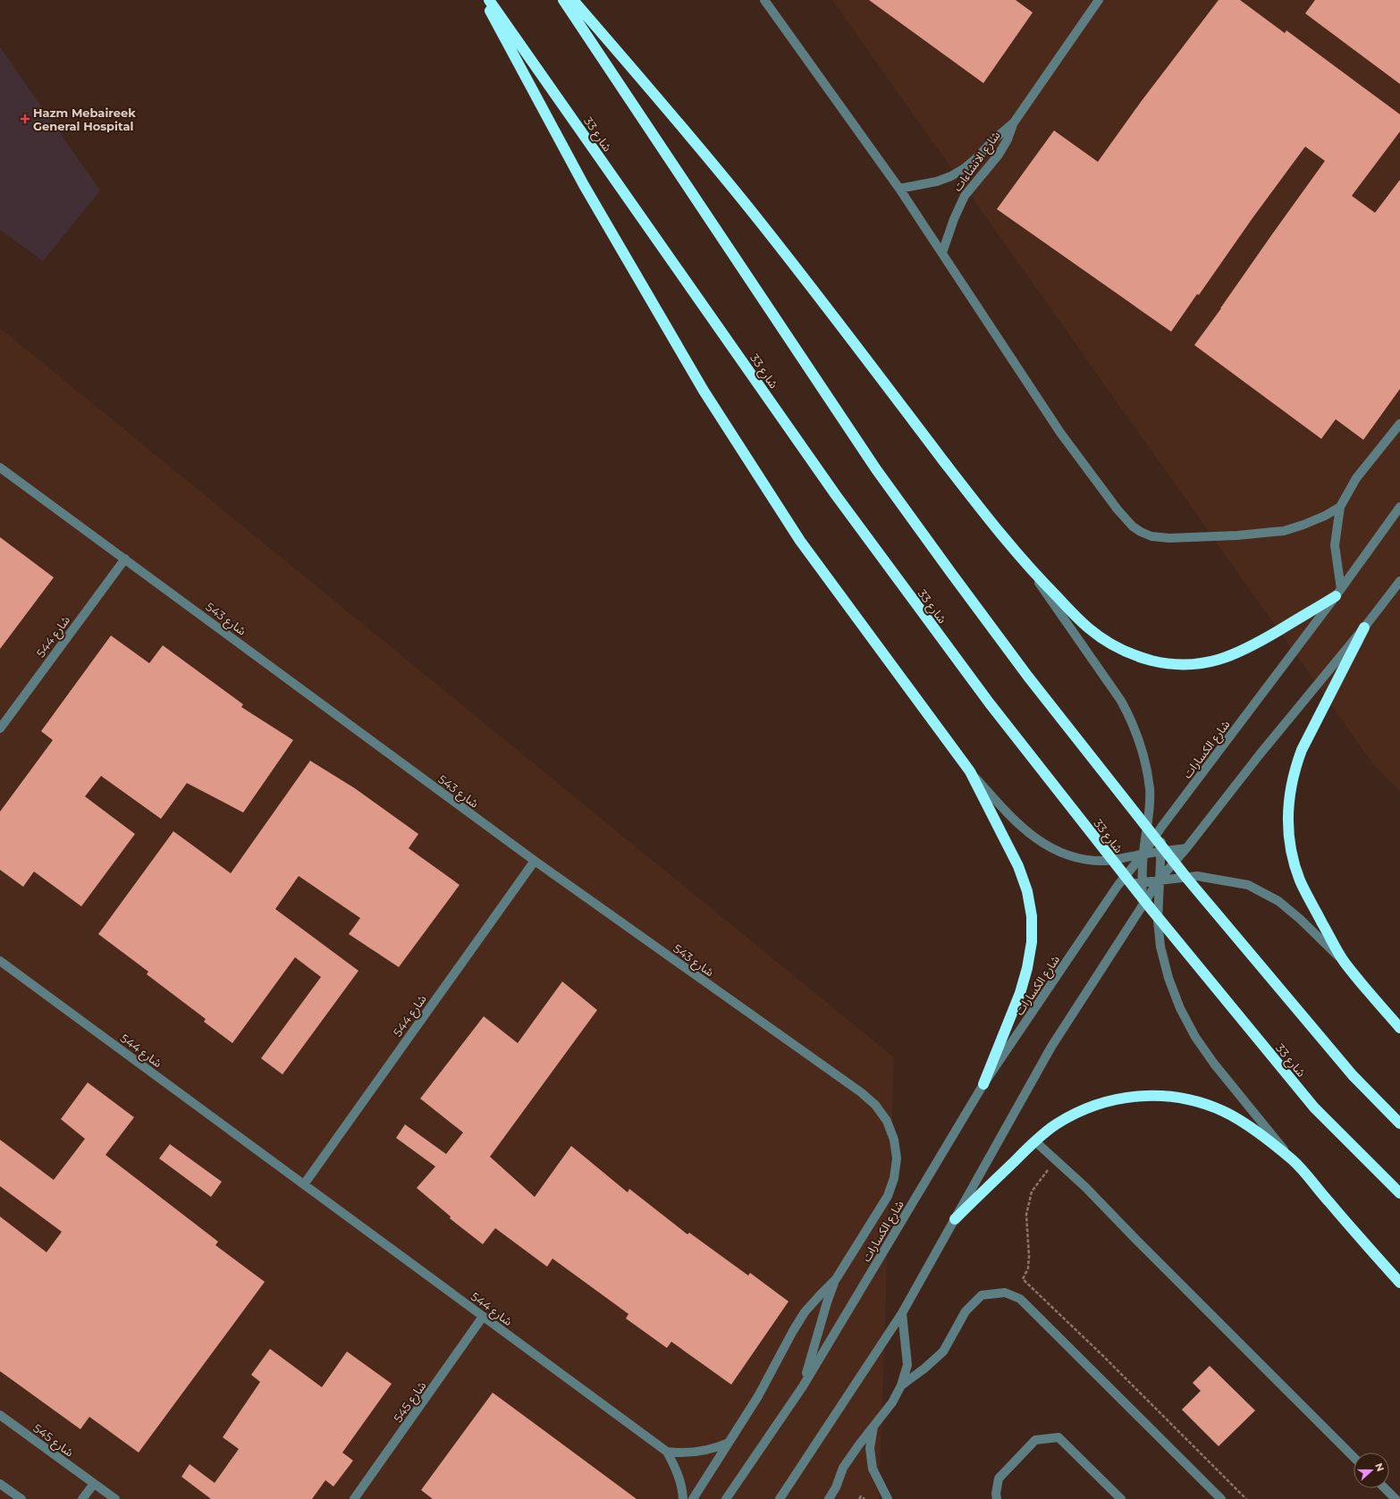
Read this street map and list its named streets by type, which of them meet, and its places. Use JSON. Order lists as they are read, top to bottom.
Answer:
{
  "streets": {
    "highway": ["شارع 33"],
    "street": [
      "شارع الانشاءات",
      "شارع 543",
      "شارع 544",
      "شارع الكسارات",
      "شارع 545"
    ]
  },
  "crossings": [
    ["شارع 543", "شارع 544"],
    ["شارع 543", "شارع الكسارات"],
    ["شارع 544", "شارع 545"]
  ],
  "places": {
    "health": ["Hazm Mebaireek General Hospital"]
  },
  "north": "right"
}
